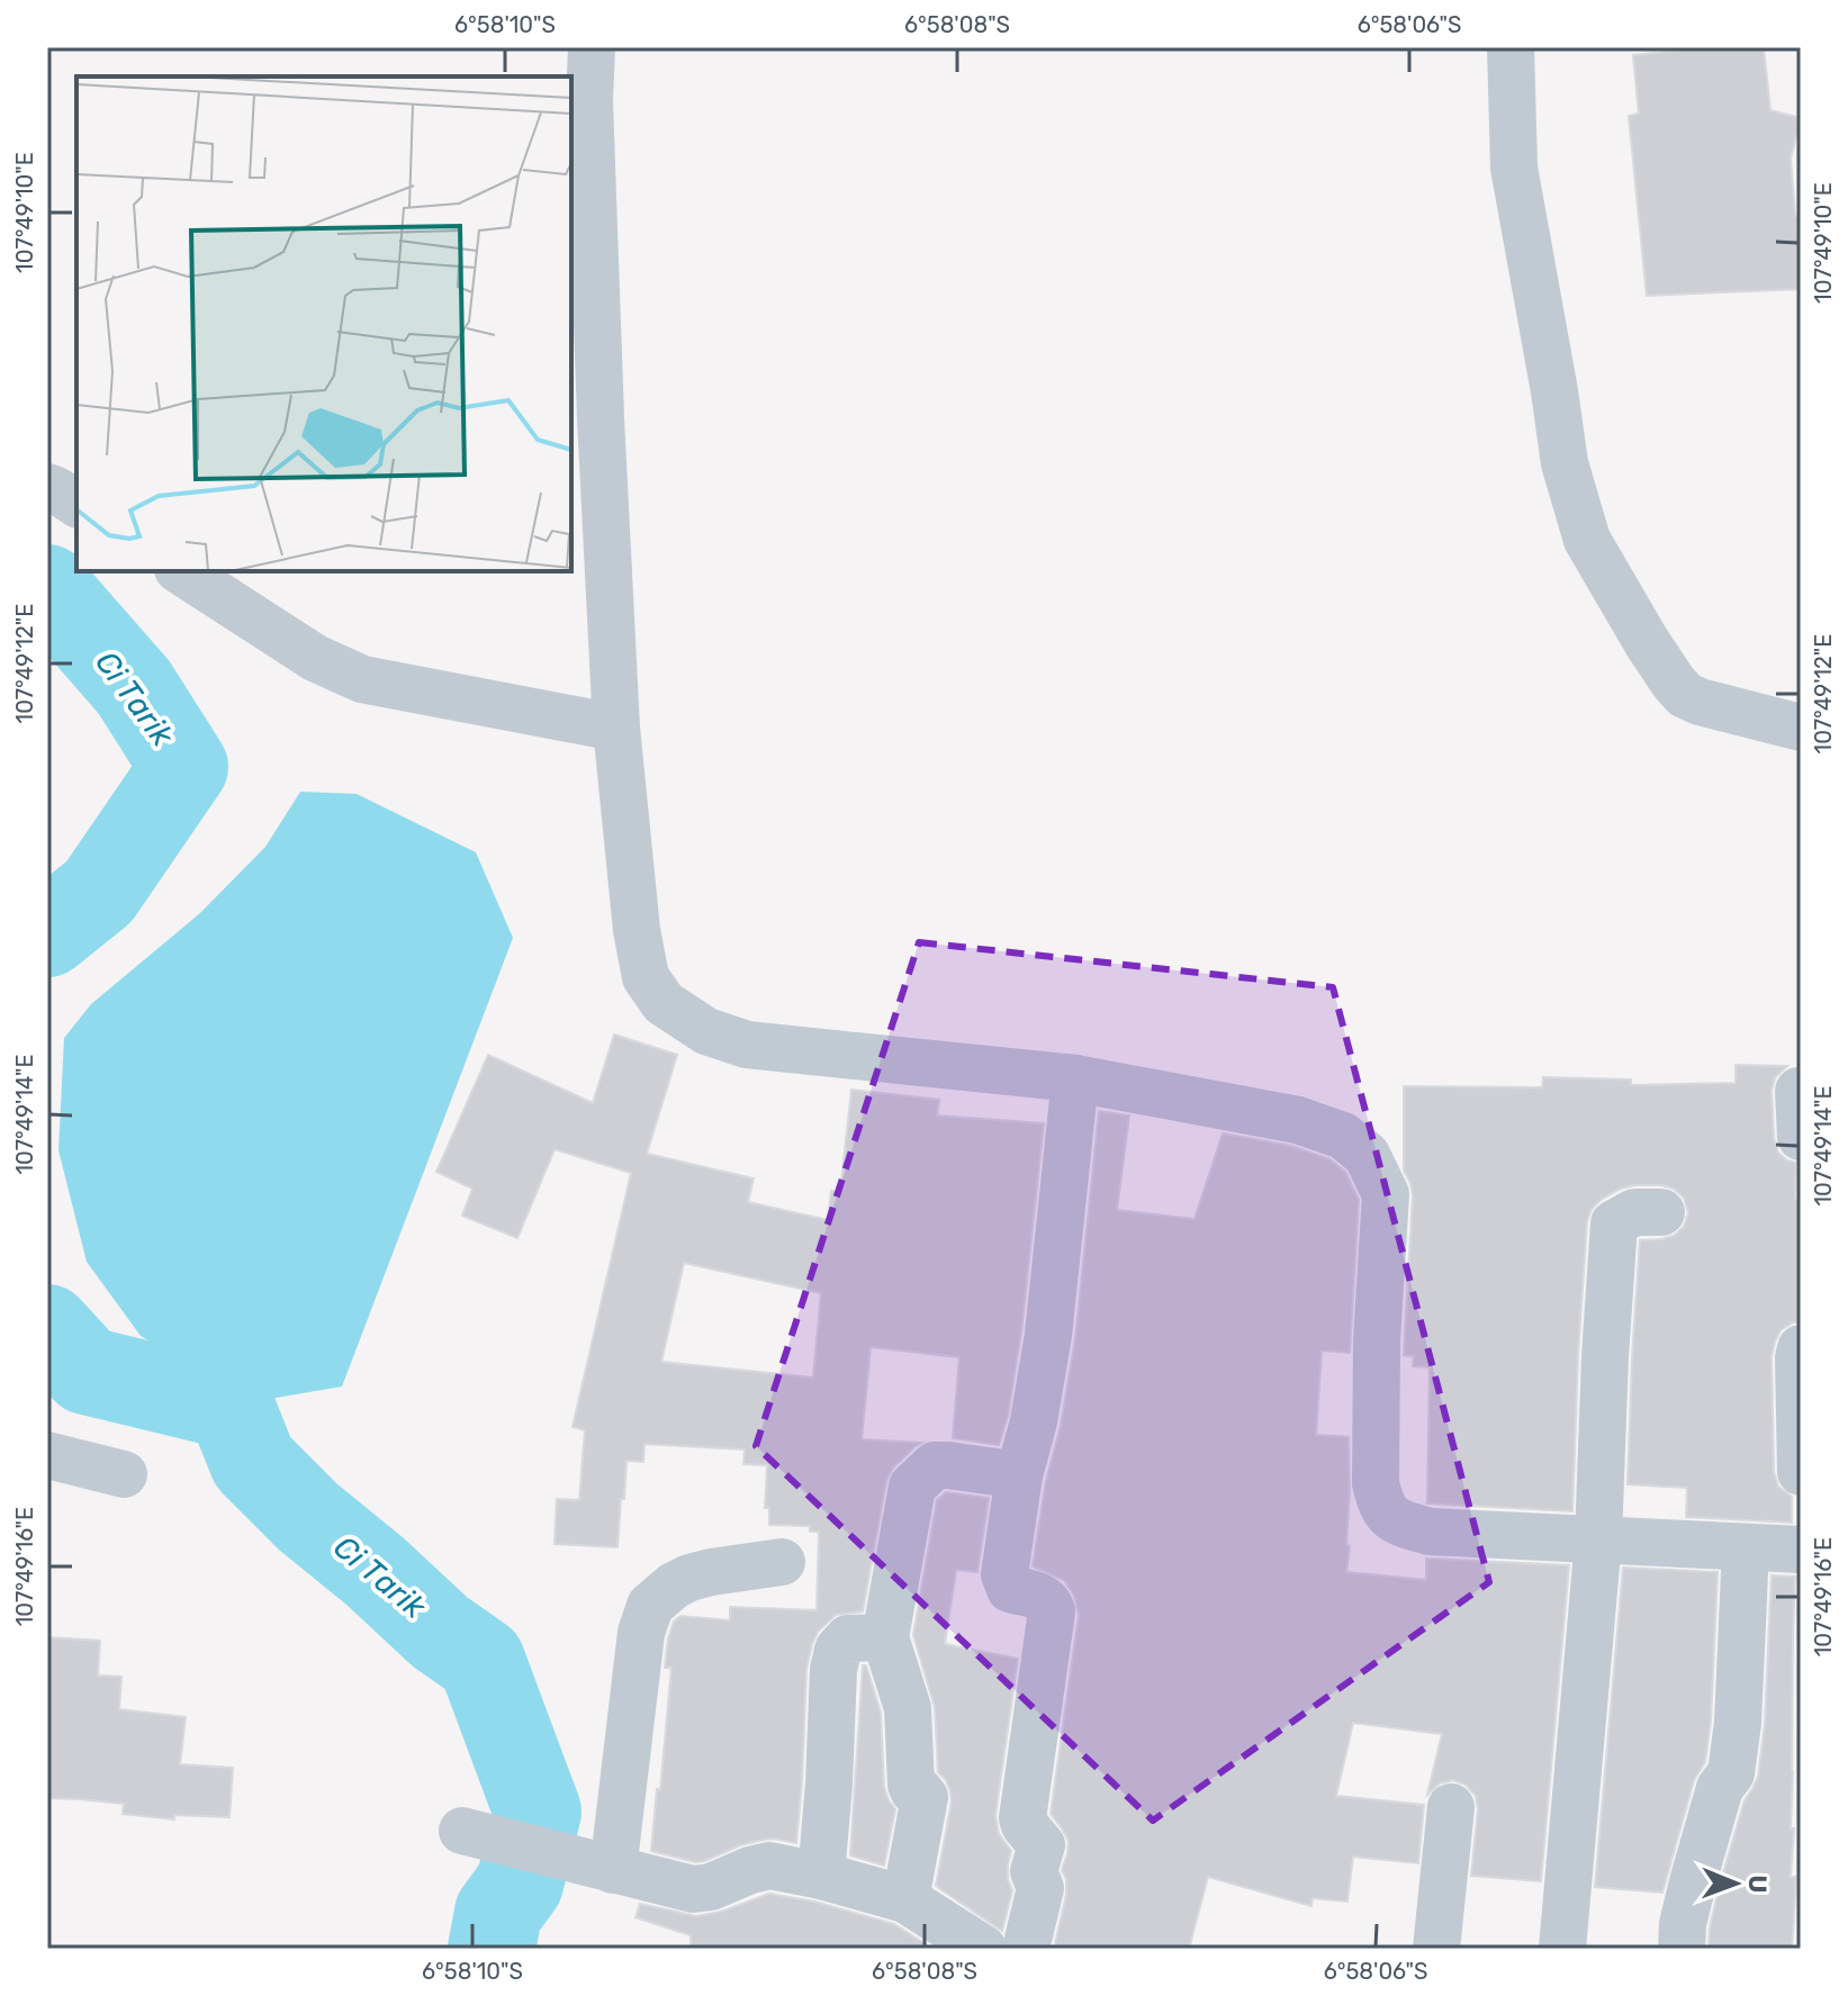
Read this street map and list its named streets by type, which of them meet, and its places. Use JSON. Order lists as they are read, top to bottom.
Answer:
{
  "water": ["Ci Tarik"],
  "north": "right",
  "coordinates": [
    "6°58'10\"S",
    "6°58'08\"S",
    "6°58'06\"S",
    "107°49'10\"E",
    "107°49'12\"E",
    "107°49'14\"E",
    "107°49'16\"E"
  ]
}
